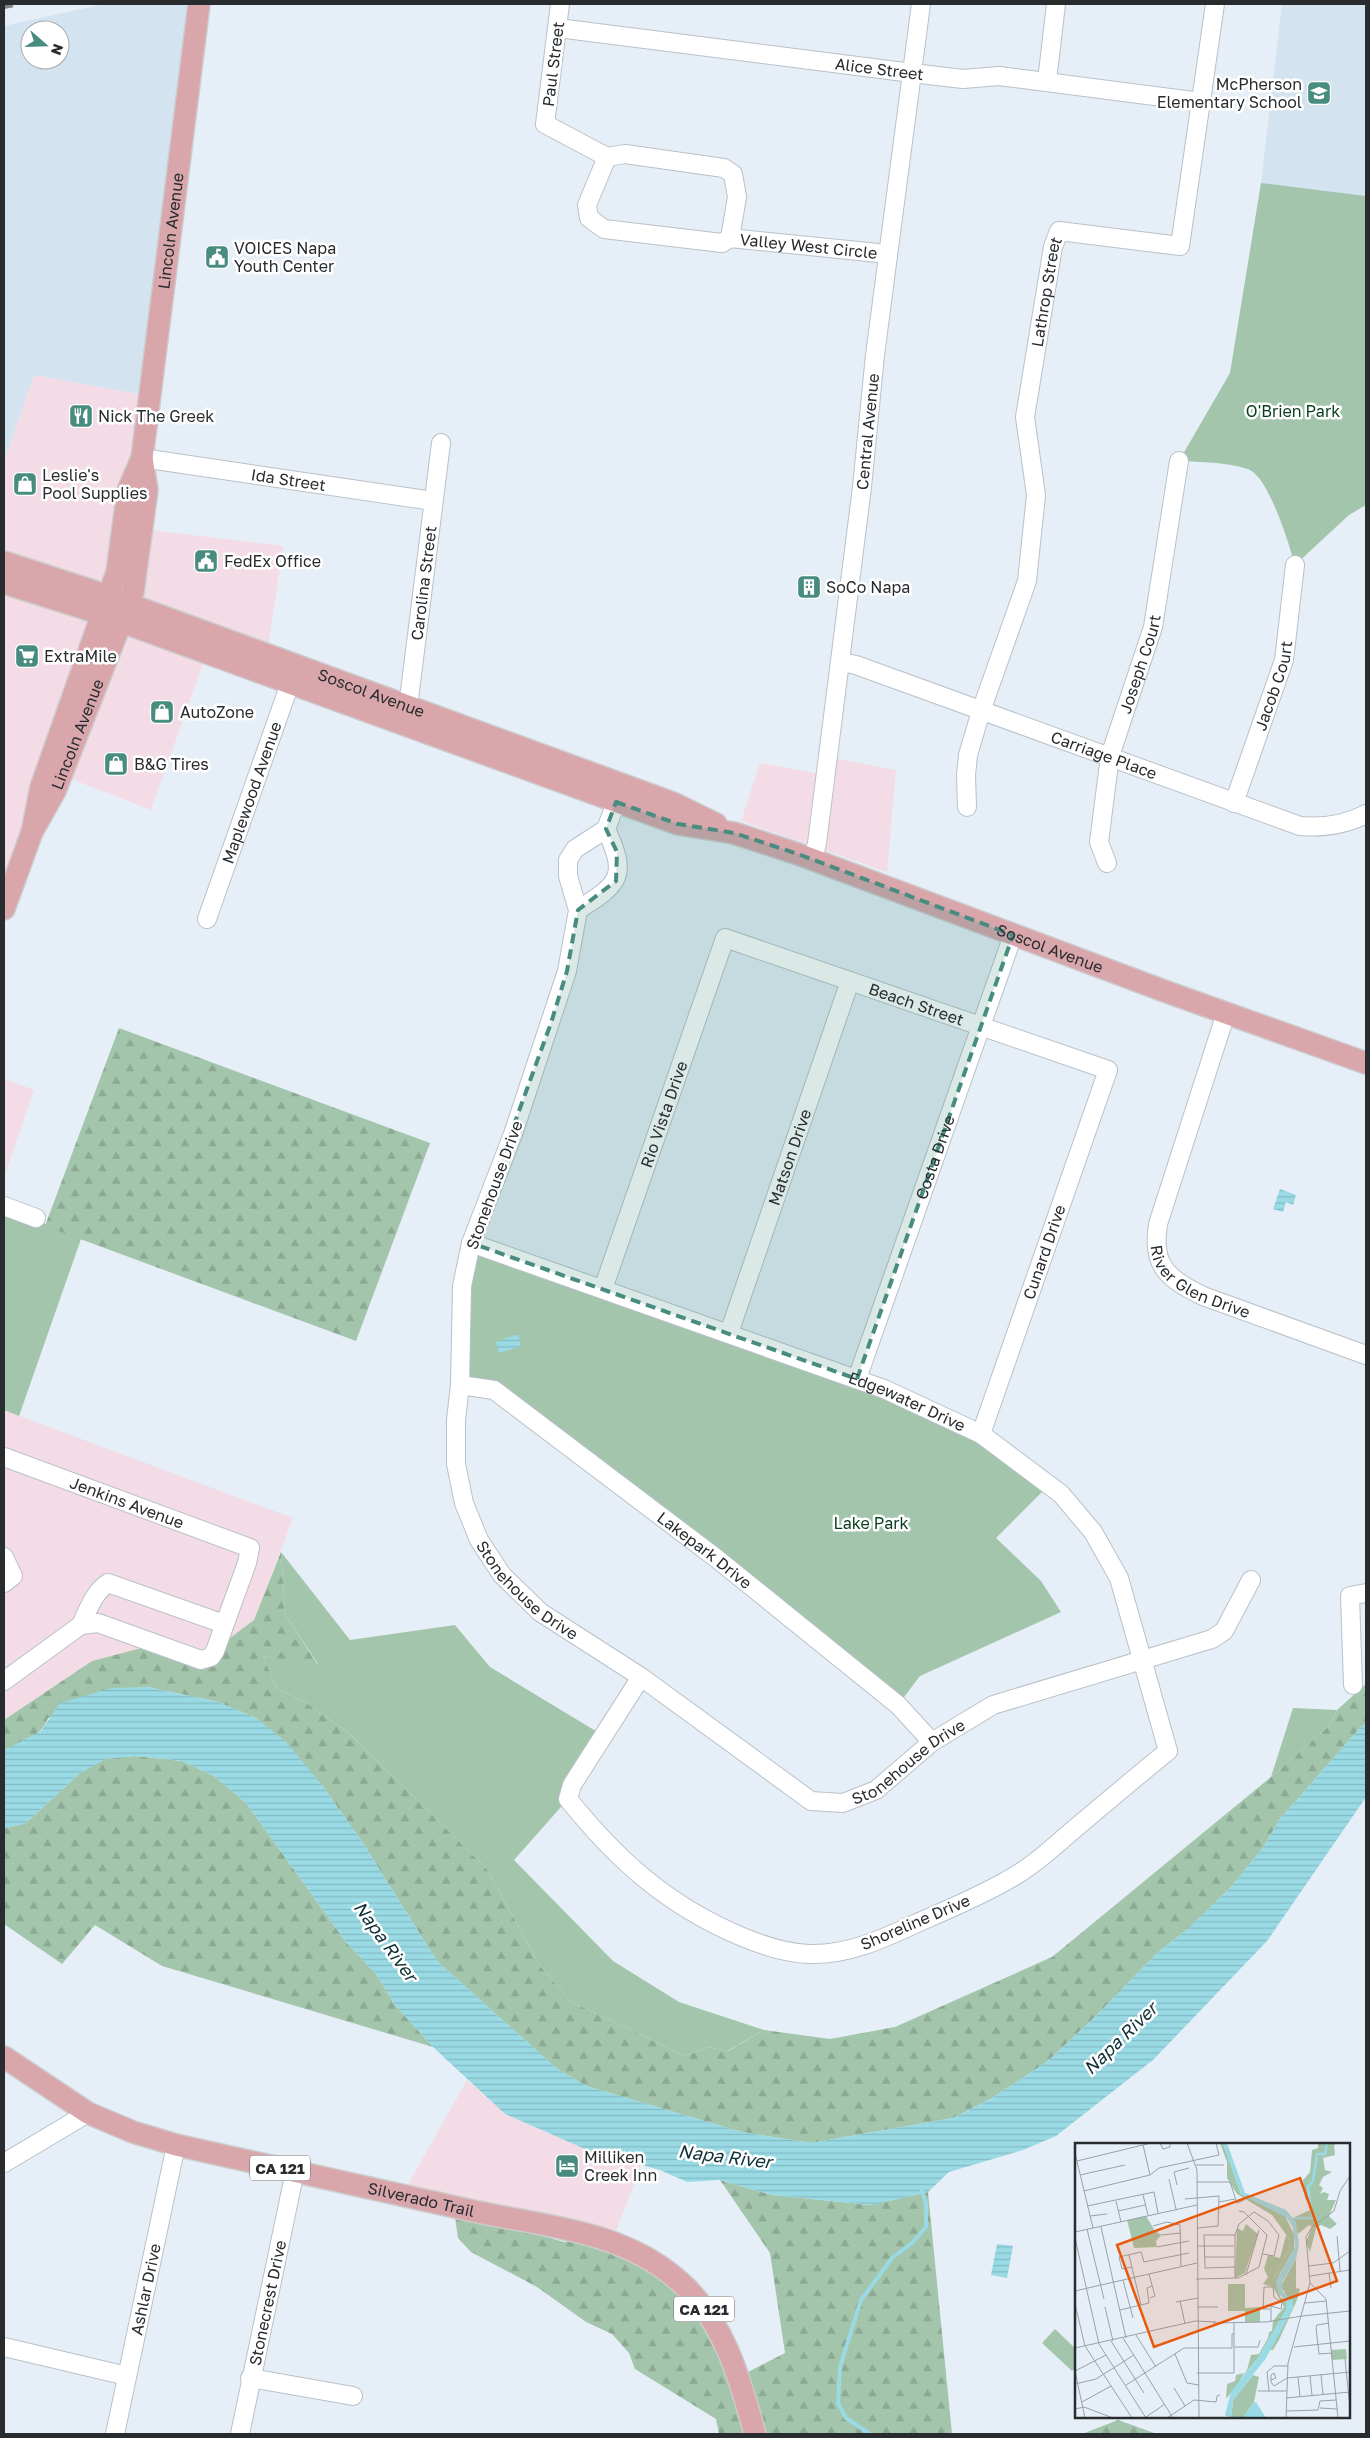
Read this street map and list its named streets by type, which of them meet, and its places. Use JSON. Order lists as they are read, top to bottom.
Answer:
{
  "streets": {
    "main road": [
      "Lincoln Avenue",
      "Soscol Avenue",
      "CA 121",
      "Silverado Trail"
    ],
    "street": [
      "Paul Street",
      "Alice Street",
      "Valley West Circle",
      "Lathrop Street",
      "Central Avenue",
      "Ida Street",
      "Carolina Street",
      "Joseph Court",
      "Jacob Court",
      "Carriage Place",
      "Maplewood Avenue",
      "Beach Street",
      "Rio Vista Drive",
      "Matson Drive",
      "Costa Drive",
      "Stonehouse Drive",
      "Cunard Drive",
      "River Glen Drive",
      "Edgewater Drive",
      "Jenkins Avenue",
      "Lakepark Drive",
      "Shoreline Drive",
      "Ashlar Drive",
      "Stonecrest Drive"
    ]
  },
  "crossings": [
    ["Paul Street", "Alice Street"],
    ["Paul Street", "Valley West Circle"],
    ["Alice Street", "Lathrop Street"],
    ["Alice Street", "Central Avenue"],
    ["Lincoln Avenue", "Ida Street"],
    ["Lincoln Avenue", "Soscol Avenue"],
    ["Valley West Circle", "Central Avenue"],
    ["Lathrop Street", "Carriage Place"],
    ["Central Avenue", "Soscol Avenue"],
    ["Central Avenue", "Carriage Place"],
    ["Ida Street", "Carolina Street"],
    ["Carolina Street", "Soscol Avenue"],
    ["Joseph Court", "Carriage Place"],
    ["Jacob Court", "Carriage Place"],
    ["Soscol Avenue", "Maplewood Avenue"],
    ["Soscol Avenue", "Costa Drive"],
    ["Soscol Avenue", "River Glen Drive"],
    ["Beach Street", "Rio Vista Drive"],
    ["Beach Street", "Matson Drive"],
    ["Beach Street", "Costa Drive"],
    ["Beach Street", "Cunard Drive"],
    ["Rio Vista Drive", "Edgewater Drive"],
    ["Matson Drive", "Edgewater Drive"],
    ["Costa Drive", "Edgewater Drive"],
    ["Stonehouse Drive", "Edgewater Drive"],
    ["Stonehouse Drive", "Lakepark Drive"],
    ["Stonehouse Drive", "Shoreline Drive"],
    ["Cunard Drive", "Edgewater Drive"],
    ["Edgewater Drive", "Shoreline Drive"],
    ["Silverado Trail", "Ashlar Drive"],
    ["Silverado Trail", "Stonecrest Drive"]
  ],
  "water": ["Napa River"],
  "parks": ["O'Brien Park", "Lake Park"],
  "places": {
    "school or university": ["McPherson Elementary School"],
    "public building": ["VOICES Napa Youth Center", "FedEx Office"],
    "restaurant": ["Nick The Greek"],
    "shop": ["Leslie's Pool Supplies", "AutoZone", "B&G Tires"],
    "building": ["SoCo Napa"],
    "supermarket": ["ExtraMile"],
    "hotel": ["Milliken Creek Inn"]
  },
  "north": "right"
}
